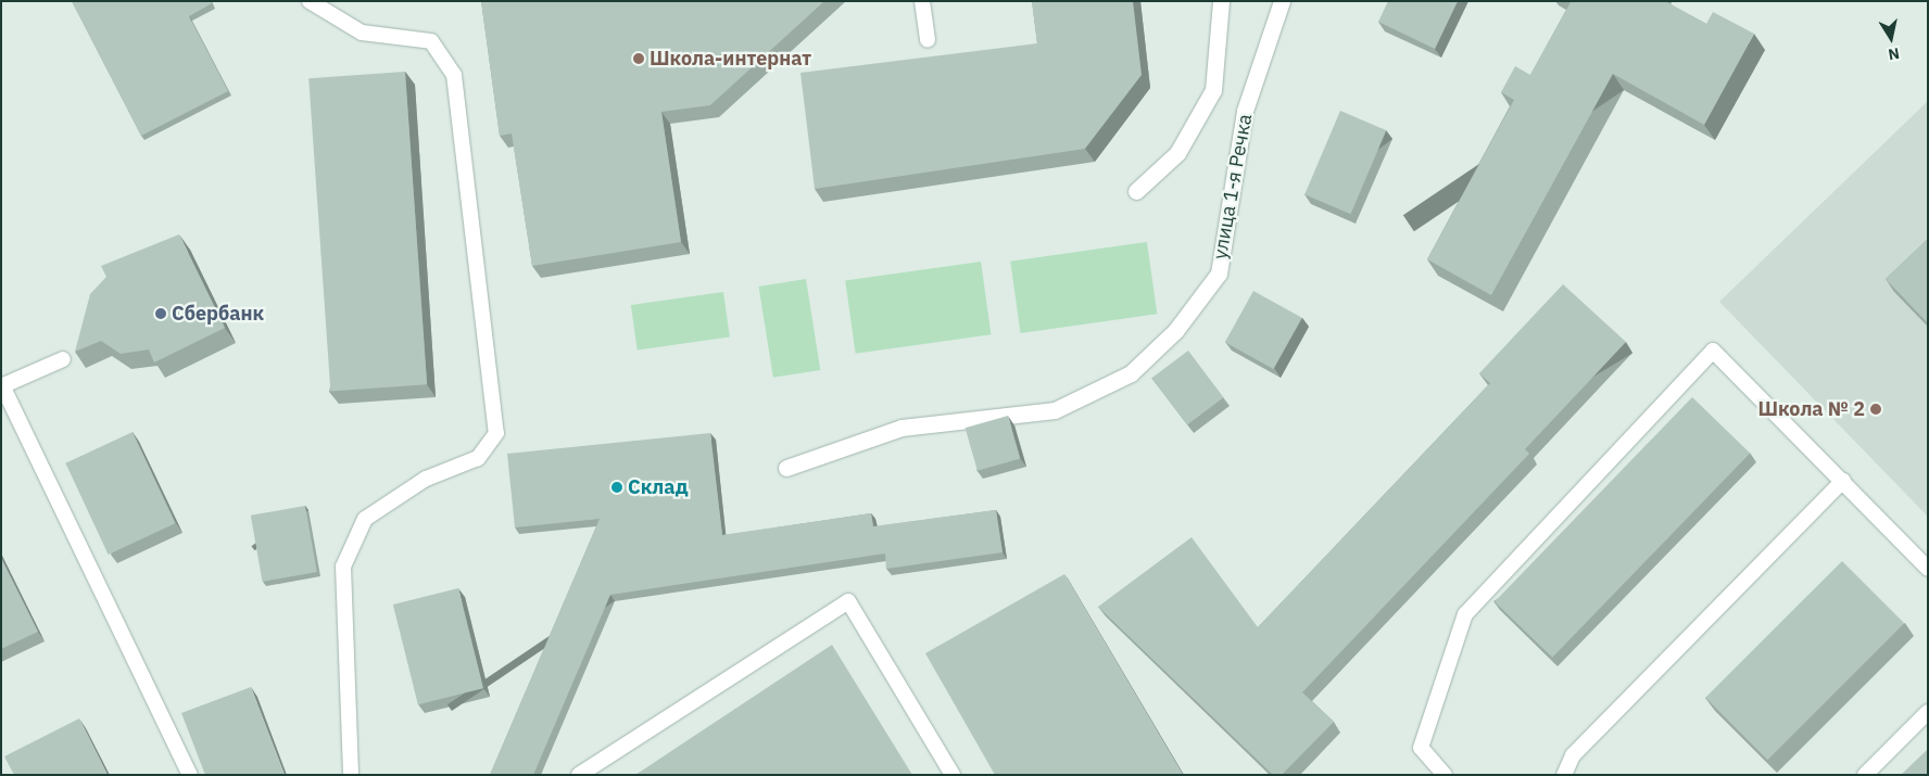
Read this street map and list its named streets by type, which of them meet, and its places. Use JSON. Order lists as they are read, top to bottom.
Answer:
{
  "streets": {
    "street": ["улица 1-я Речка"]
  },
  "places": [
    "Школа-интернат",
    "Сбербанк",
    "Школа № 2",
    "Склад"
  ],
  "north": "bottom"
}
